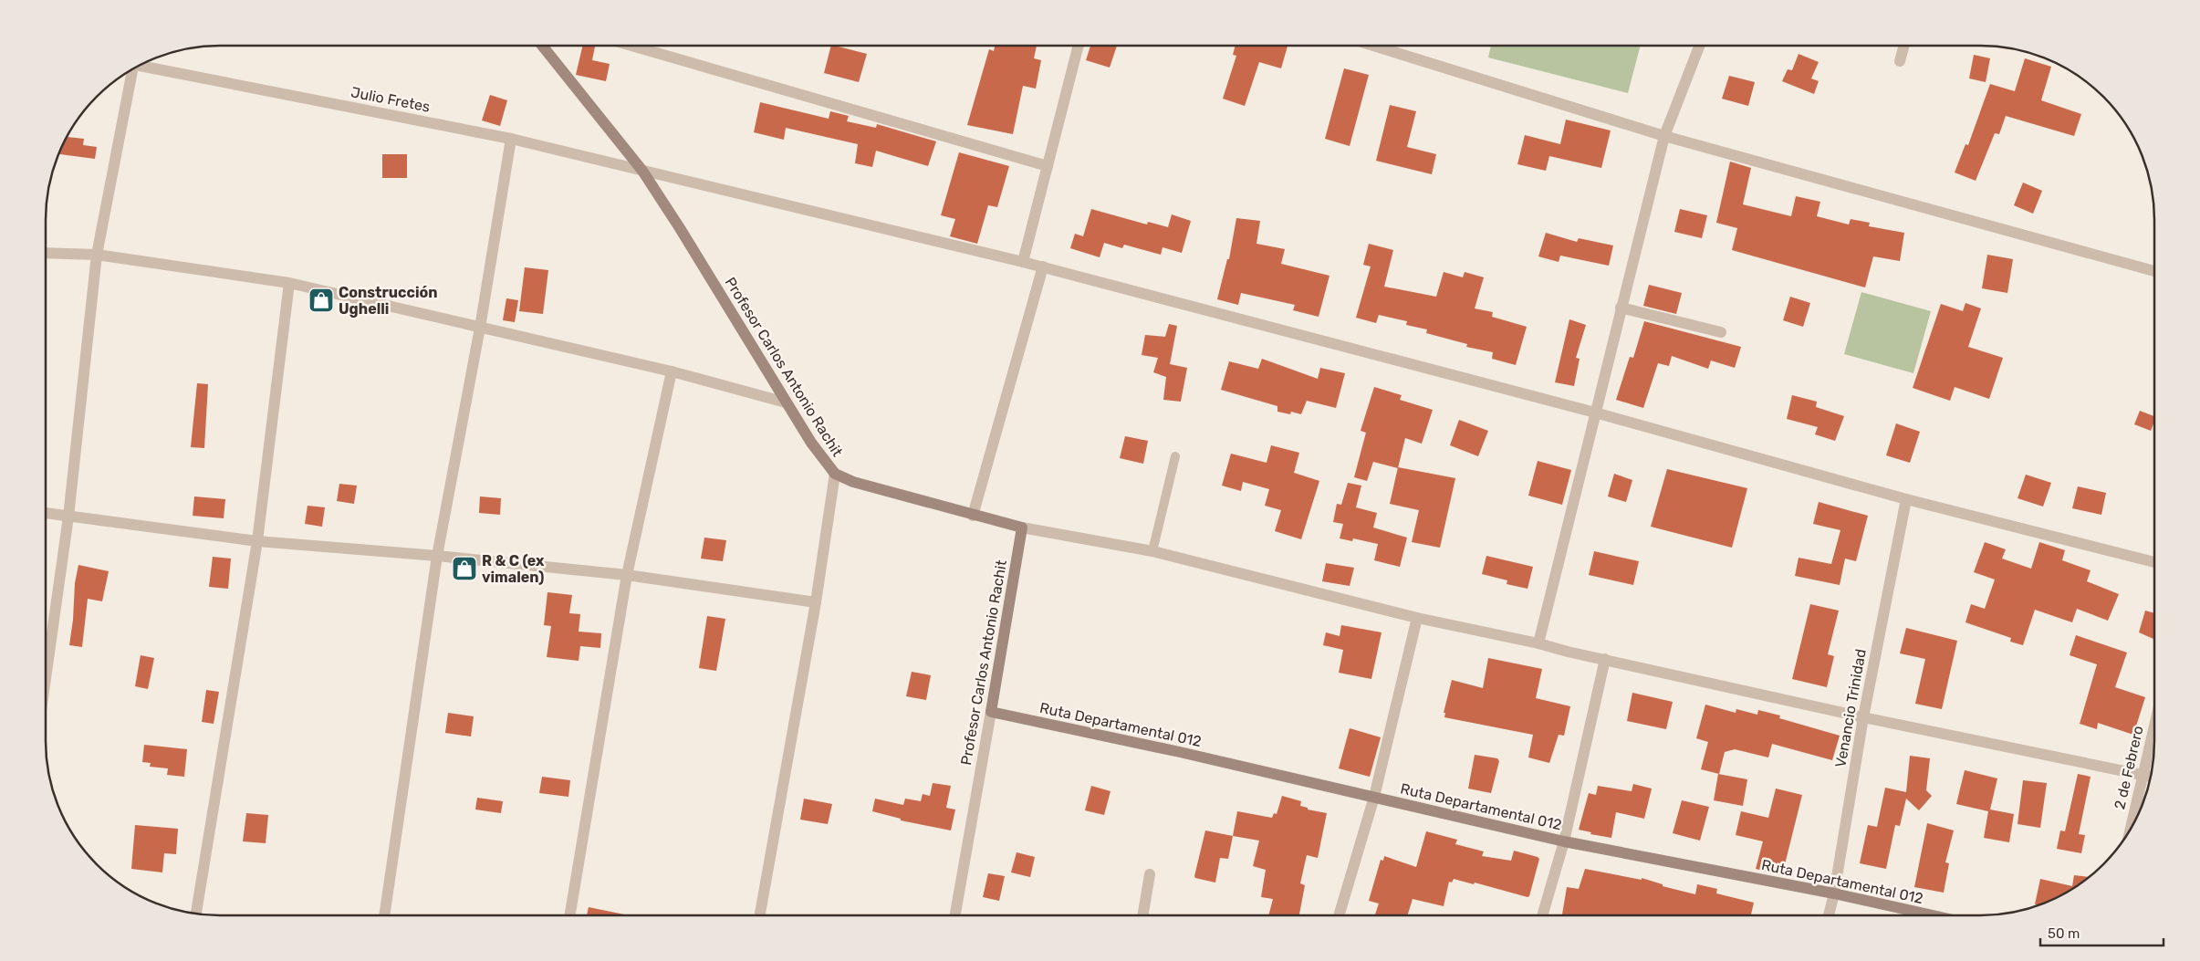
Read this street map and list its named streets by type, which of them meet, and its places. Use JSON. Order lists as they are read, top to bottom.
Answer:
{
  "streets": {
    "main road": ["Profesor Carlos Antonio Rachit", "Ruta Departamental 012"],
    "street": ["Julio Fretes", "Venancio Trinidad", "2 de Febrero"]
  },
  "crossings": [
    ["Julio Fretes", "Profesor Carlos Antonio Rachit"],
    ["Julio Fretes", "Venancio Trinidad"],
    ["Profesor Carlos Antonio Rachit", "Ruta Departamental 012"],
    ["Venancio Trinidad", "Ruta Departamental 012"]
  ],
  "places": {
    "shop": ["Construcción Ughelli", "R & C (ex vimalen)"]
  },
  "scale_bar": "50 m"
}
